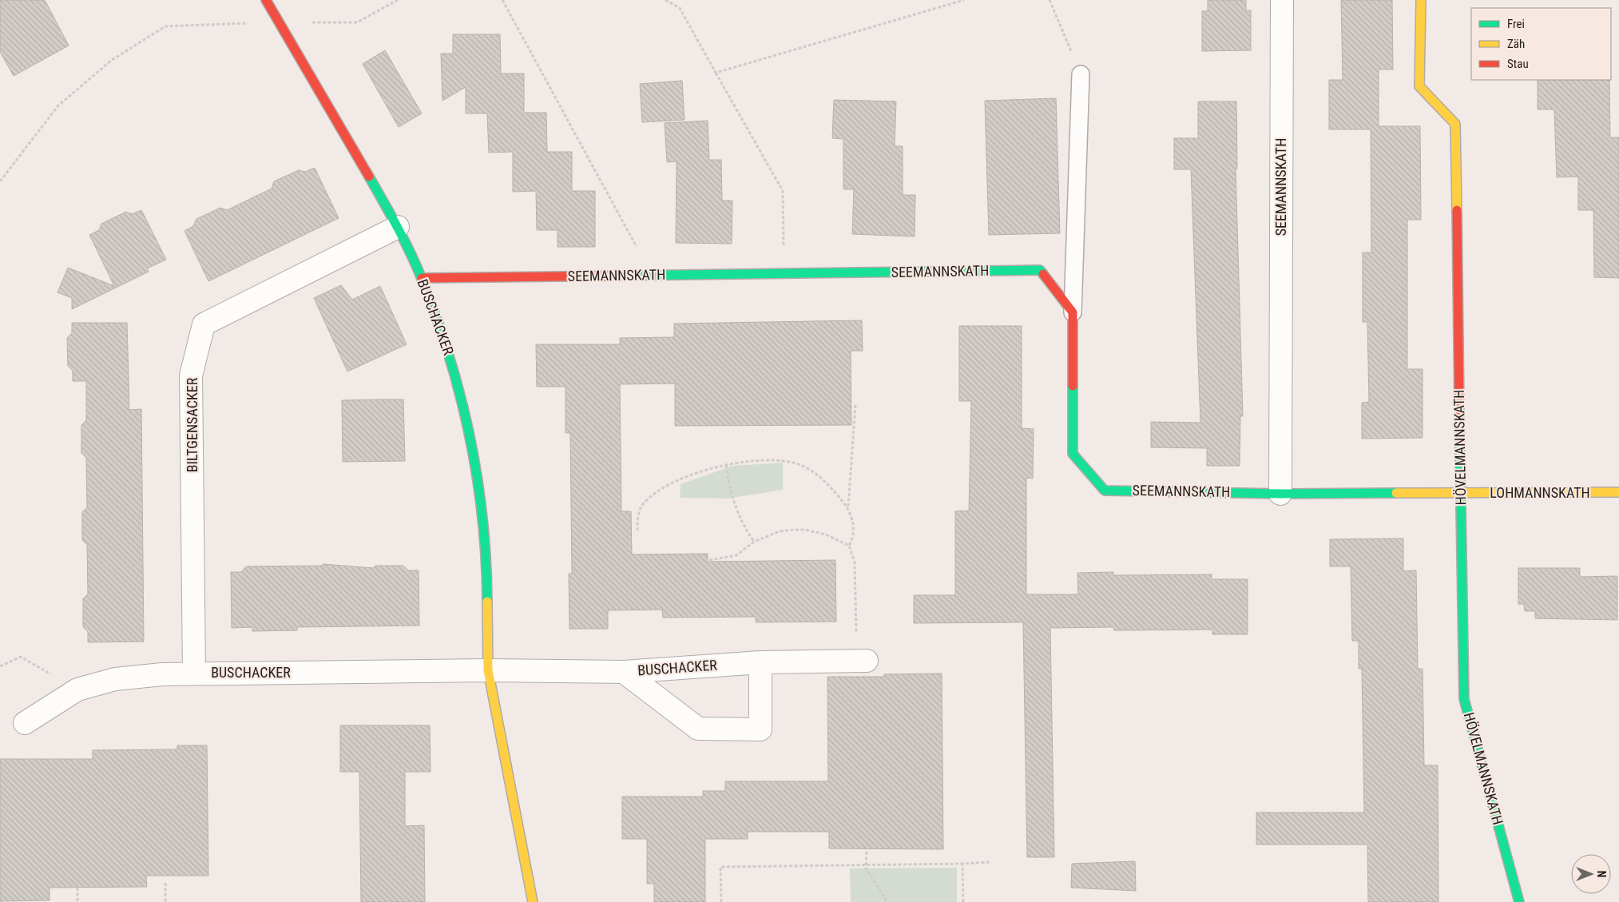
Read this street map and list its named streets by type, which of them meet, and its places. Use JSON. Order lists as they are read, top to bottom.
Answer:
{
  "streets": {
    "street": [
      "SEEMANNSKATH",
      "BUSCHACKER",
      "BILTGENSACKER",
      "HÖVELMANNSKATH",
      "LOHMANNSKATH"
    ]
  },
  "crossings": [
    ["SEEMANNSKATH", "BUSCHACKER"],
    ["SEEMANNSKATH", "HÖVELMANNSKATH"],
    ["SEEMANNSKATH", "LOHMANNSKATH"],
    ["BUSCHACKER", "BILTGENSACKER"],
    ["HÖVELMANNSKATH", "LOHMANNSKATH"]
  ],
  "legend": ["Frei", "Zäh", "Stau"],
  "north": "right"
}
